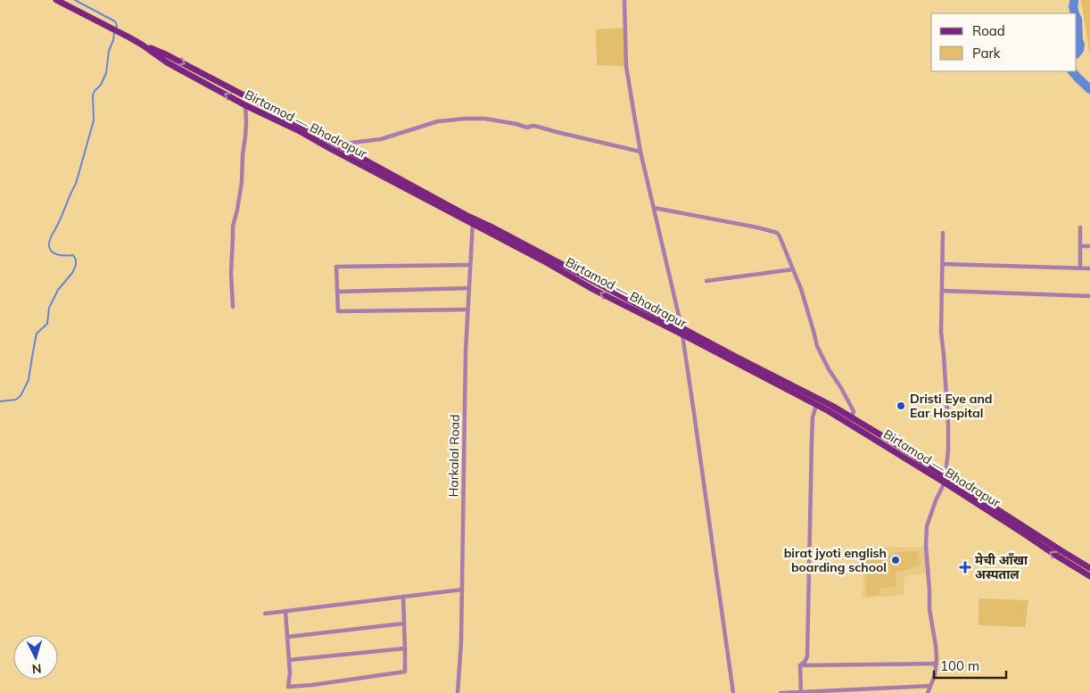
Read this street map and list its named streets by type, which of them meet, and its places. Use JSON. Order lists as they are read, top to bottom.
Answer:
{
  "streets": {
    "main road": ["Birtamod — Bhadrapur"],
    "street": ["Harkalal Road"]
  },
  "crossings": [
    ["Birtamod — Bhadrapur", "Harkalal Road"]
  ],
  "places": {
    "other": ["Dristi Eye and Ear Hospital", "birat jyoti english boarding school"],
    "health": ["मेची आँखा अस्पताल"]
  },
  "legend": ["Road", "Park"],
  "scale_bar": "100 m",
  "north": "bottom"
}
